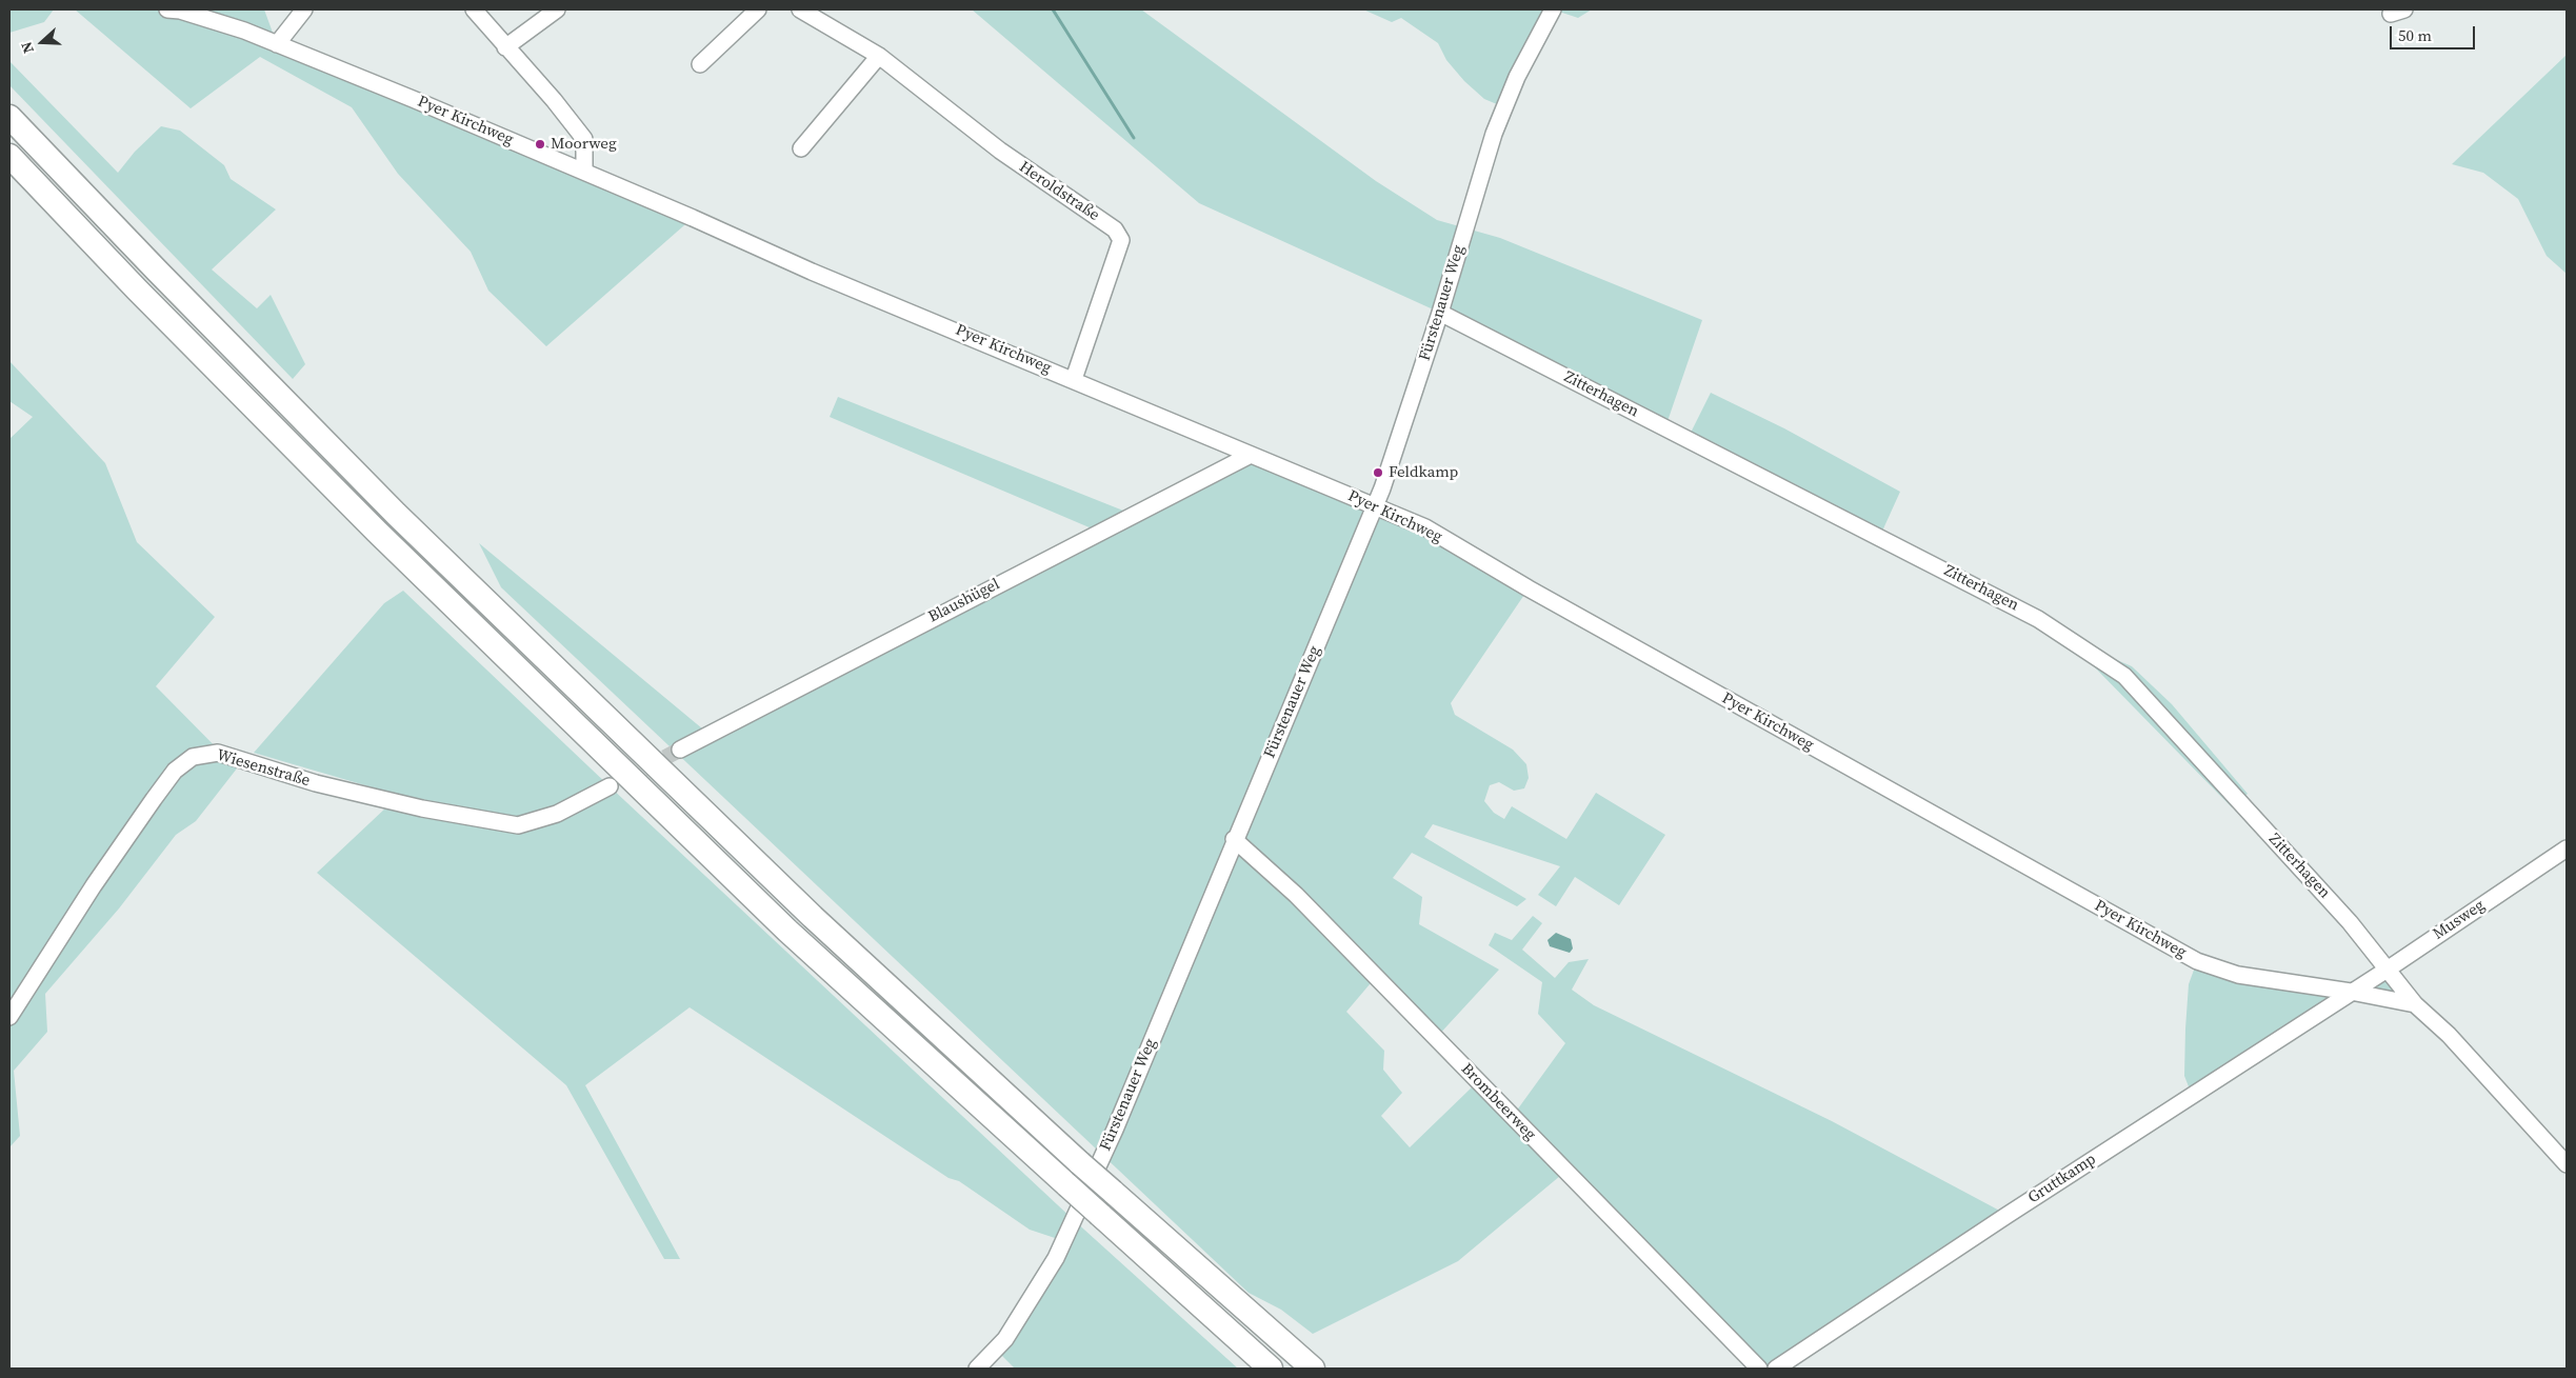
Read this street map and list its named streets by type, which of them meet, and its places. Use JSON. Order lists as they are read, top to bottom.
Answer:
{
  "streets": {
    "street": [
      "Pyer Kirchweg",
      "Heroldstraße",
      "Fürstenauer Weg",
      "Zitterhagen",
      "Blaushügel",
      "Wiesenstraße",
      "Musweg",
      "Brombeerweg",
      "Gruttkamp"
    ]
  },
  "crossings": [
    ["Pyer Kirchweg", "Heroldstraße"],
    ["Pyer Kirchweg", "Fürstenauer Weg"],
    ["Pyer Kirchweg", "Zitterhagen"],
    ["Pyer Kirchweg", "Blaushügel"],
    ["Pyer Kirchweg", "Musweg"],
    ["Pyer Kirchweg", "Gruttkamp"],
    ["Fürstenauer Weg", "Zitterhagen"],
    ["Fürstenauer Weg", "Brombeerweg"],
    ["Zitterhagen", "Musweg"],
    ["Musweg", "Gruttkamp"]
  ],
  "places": ["Moorweg", "Feldkamp"],
  "scale_bar": "50 m",
  "north": "left"
}
